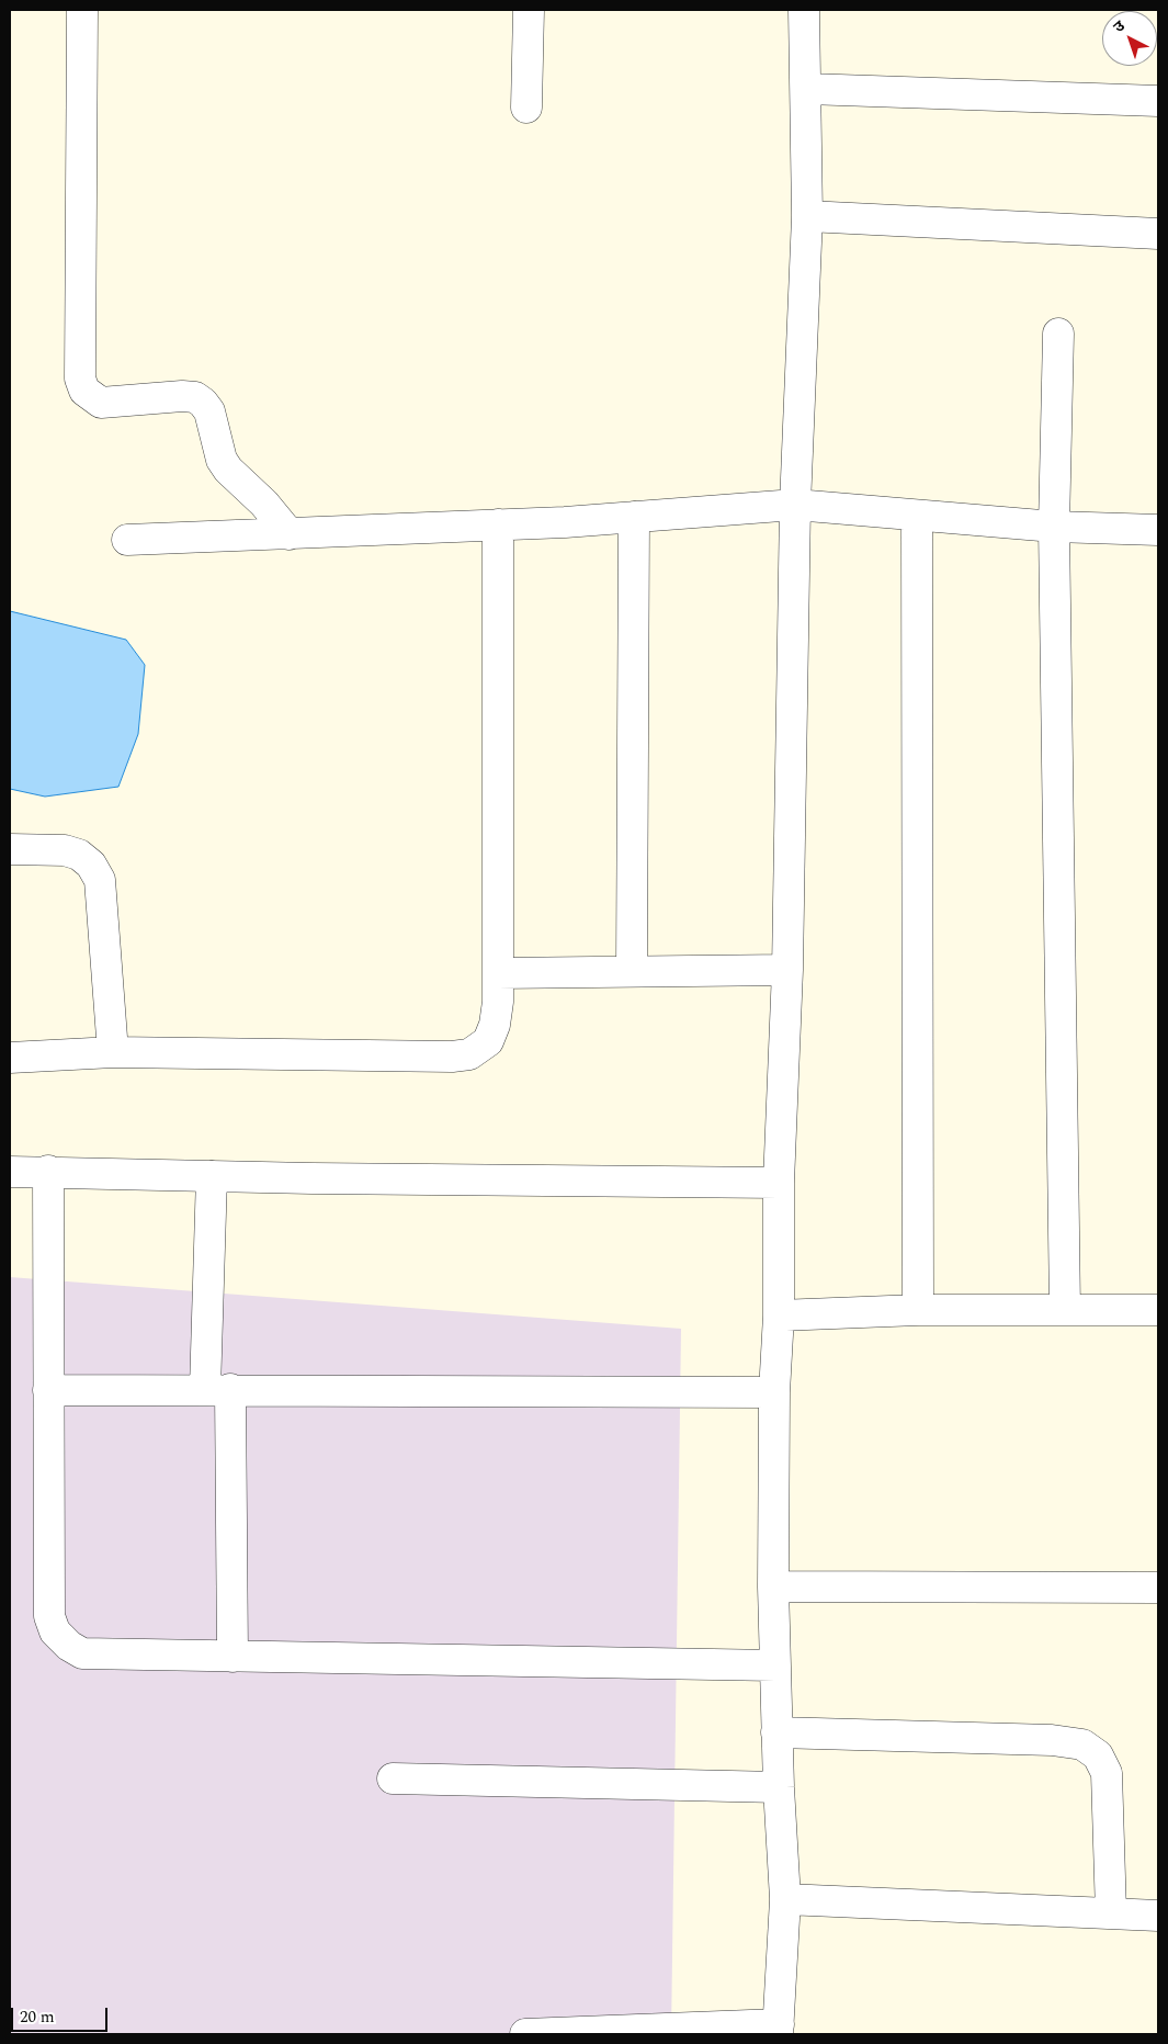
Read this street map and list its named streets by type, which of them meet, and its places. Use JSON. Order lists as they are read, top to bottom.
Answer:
{
  "scale_bar": "20 m",
  "north": "top left"
}
